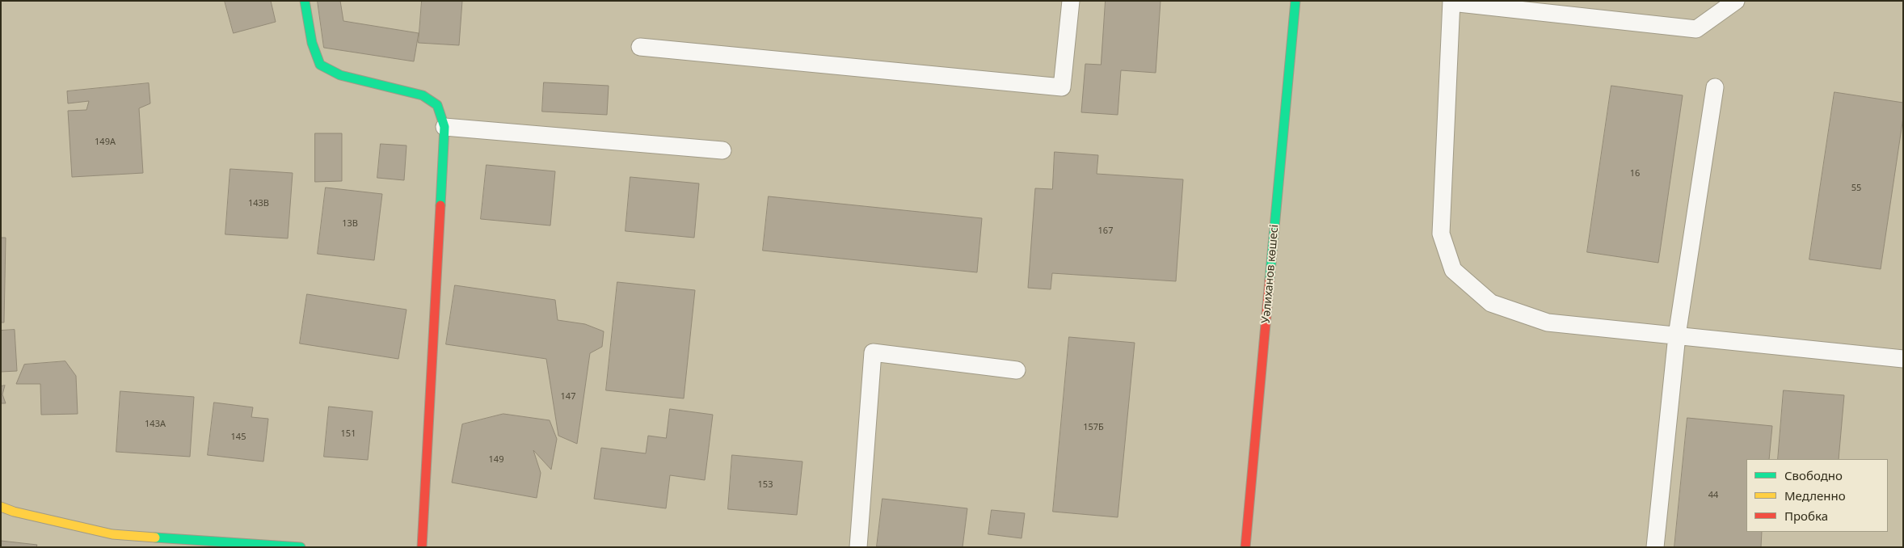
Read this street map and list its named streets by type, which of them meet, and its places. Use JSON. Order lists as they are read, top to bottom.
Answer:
{
  "streets": {
    "street": ["Уәлиханов көшесі"]
  },
  "house_numbers": [
    "149А",
    "16",
    "55",
    "143В",
    "13В",
    "167",
    "147",
    "143А",
    "157Б",
    "151",
    "145",
    "149",
    "153",
    "44"
  ],
  "legend": ["Свободно", "Медленно", "Пробка"]
}
